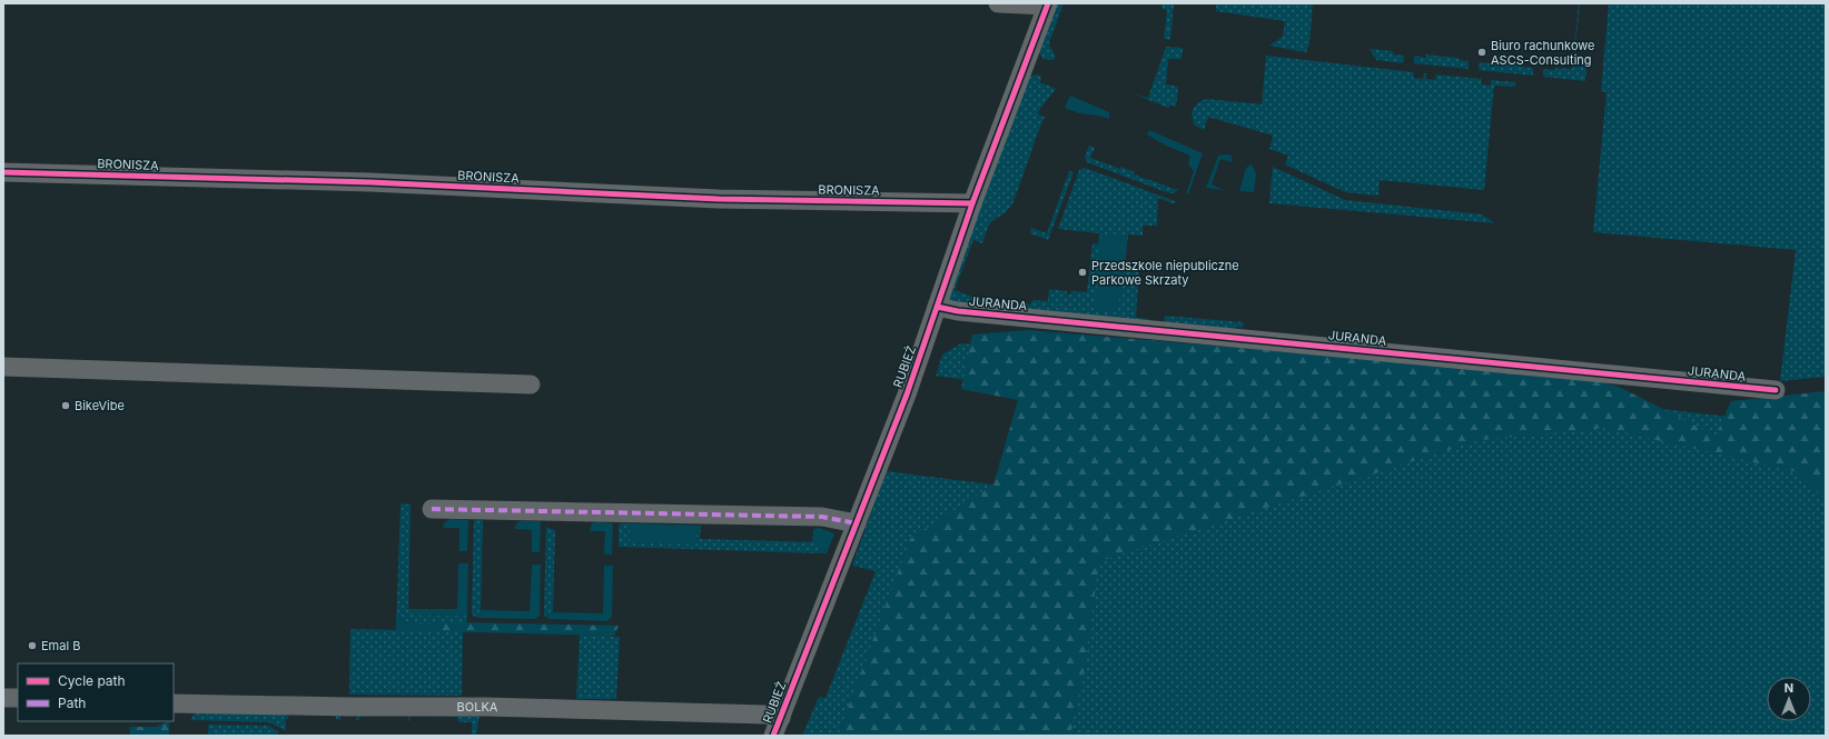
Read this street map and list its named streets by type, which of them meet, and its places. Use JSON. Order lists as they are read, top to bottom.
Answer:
{
  "streets": {
    "street": [
      "BRONISZA",
      "JURANDA",
      "RUBIEŻ",
      "BOLKA"
    ]
  },
  "crossings": [
    ["BRONISZA", "RUBIEŻ"],
    ["JURANDA", "RUBIEŻ"],
    ["RUBIEŻ", "BOLKA"]
  ],
  "places": [
    "Biuro rachunkowe ASCS-Consulting",
    "Przedszkole niepubliczne Parkowe Skrzaty",
    "BikeVibe",
    "Emal B"
  ],
  "legend": ["Cycle path", "Path"],
  "north": "top"
}
